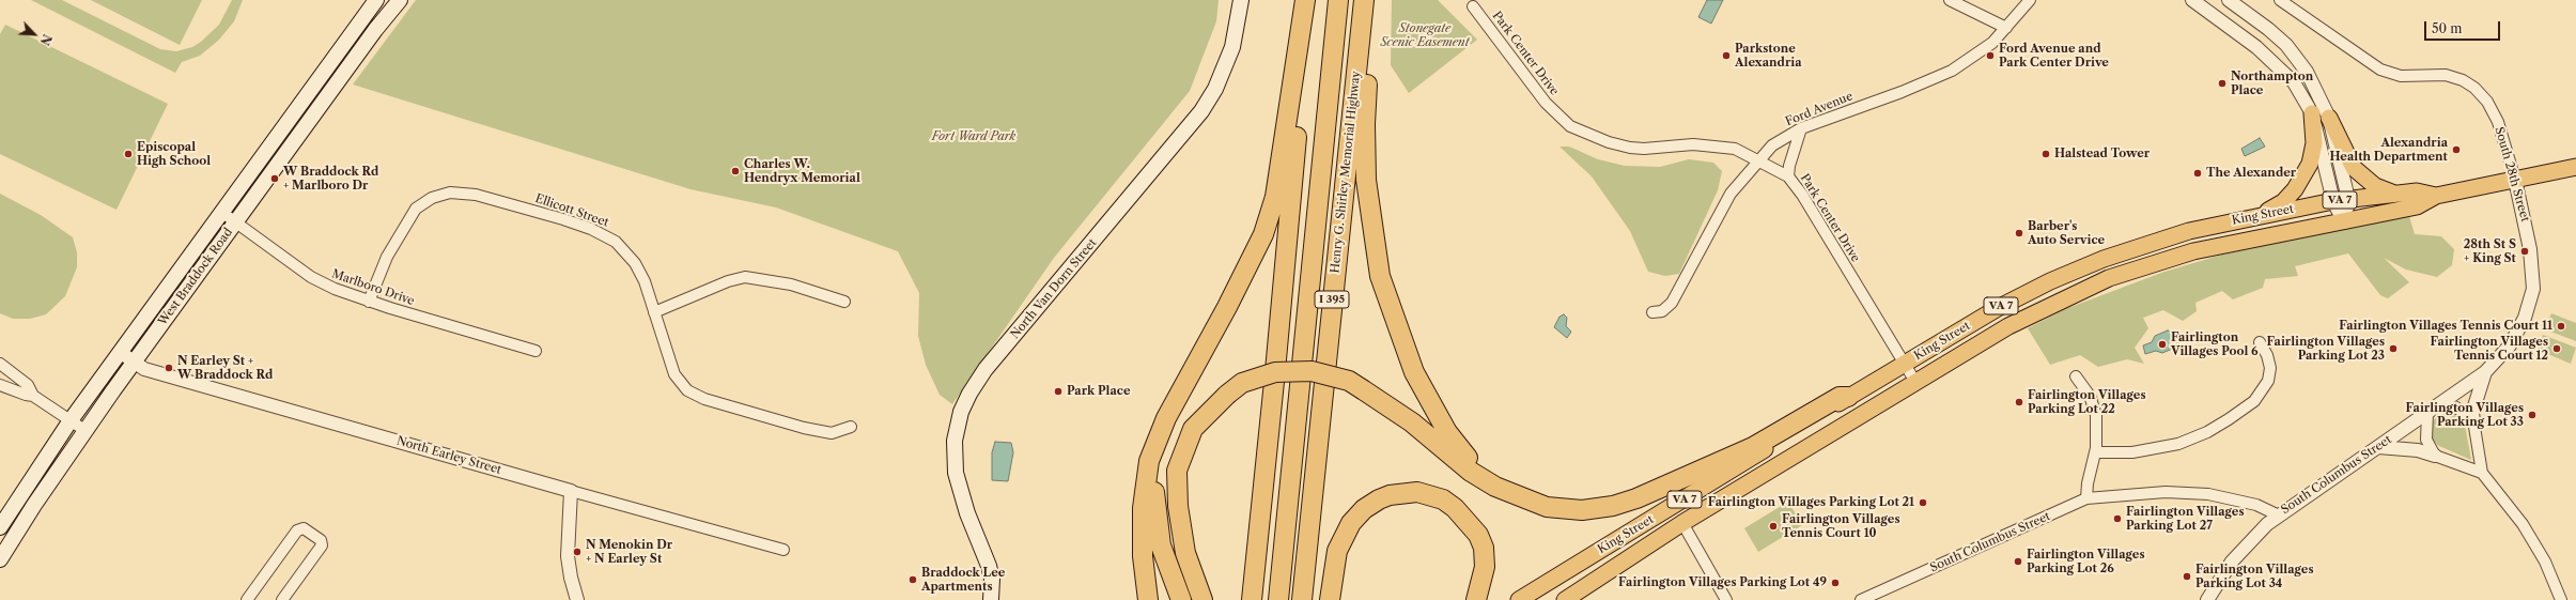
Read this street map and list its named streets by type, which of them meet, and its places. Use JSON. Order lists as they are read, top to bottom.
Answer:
{
  "streets": {
    "highway": ["Henry G. Shirley Memorial Highway", "I 395"],
    "main road": [
      "VA 7",
      "King Street",
      "West Braddock Road",
      "North Van Dorn Street"
    ],
    "street": [
      "Park Center Drive",
      "Ford Avenue",
      "South 28th Street",
      "Ellicott Street",
      "Marlboro Drive",
      "North Earley Street",
      "South Columbus Street"
    ]
  },
  "crossings": [
    ["Park Center Drive", "Ford Avenue"],
    ["Park Center Drive", "King Street"],
    ["South 28th Street", "King Street"],
    ["South 28th Street", "South Columbus Street"],
    ["Ellicott Street", "Marlboro Drive"],
    ["West Braddock Road", "Marlboro Drive"],
    ["West Braddock Road", "North Earley Street"]
  ],
  "parks": ["Stonegate Scenic Easement", "Fort Ward Park"],
  "places": [
    "Parkstone Alexandria",
    "Ford Avenue and Park Center Drive",
    "Northampton Place",
    "Alexandria Health Department",
    "Episcopal High School",
    "Halstead Tower",
    "Charles W. Hendryx Memorial",
    "The Alexander",
    "W Braddock Rd + Marlboro Dr",
    "Barber's Auto Service",
    "28th St S + King St",
    "Fairlington Villages Tennis Court 11",
    "Fairlington Villages Pool 6",
    "Fairlington Villages Parking Lot 23",
    "Fairlington Villages Tennis Court 12",
    "N Earley St + W Braddock Rd",
    "Park Place",
    "Fairlington Villages Parking Lot 22",
    "Fairlington Villages Parking Lot 33",
    "Fairlington Villages Parking Lot 21",
    "Fairlington Villages Parking Lot 27",
    "Fairlington Villages Tennis Court 10",
    "N Menokin Dr + N Earley St",
    "Fairlington Villages Parking Lot 26",
    "Fairlington Villages Parking Lot 34",
    "Braddock Lee Apartments",
    "Fairlington Villages Parking Lot 49"
  ],
  "scale_bar": "50 m",
  "north": "bottom right"
}
